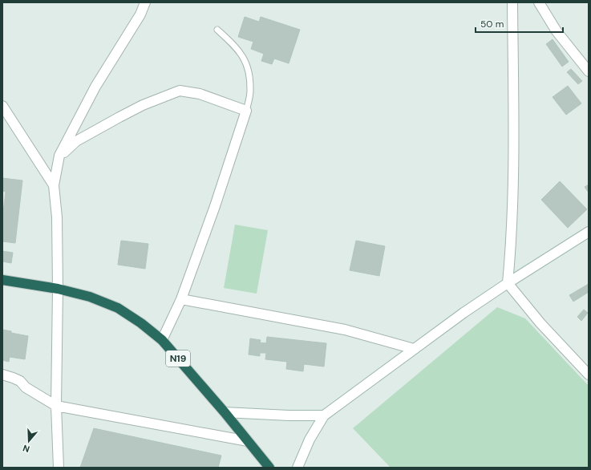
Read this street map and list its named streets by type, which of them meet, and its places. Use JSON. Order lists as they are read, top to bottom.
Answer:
{
  "streets": {
    "highway": ["N19"]
  },
  "scale_bar": "50 m",
  "north": "bottom"
}
